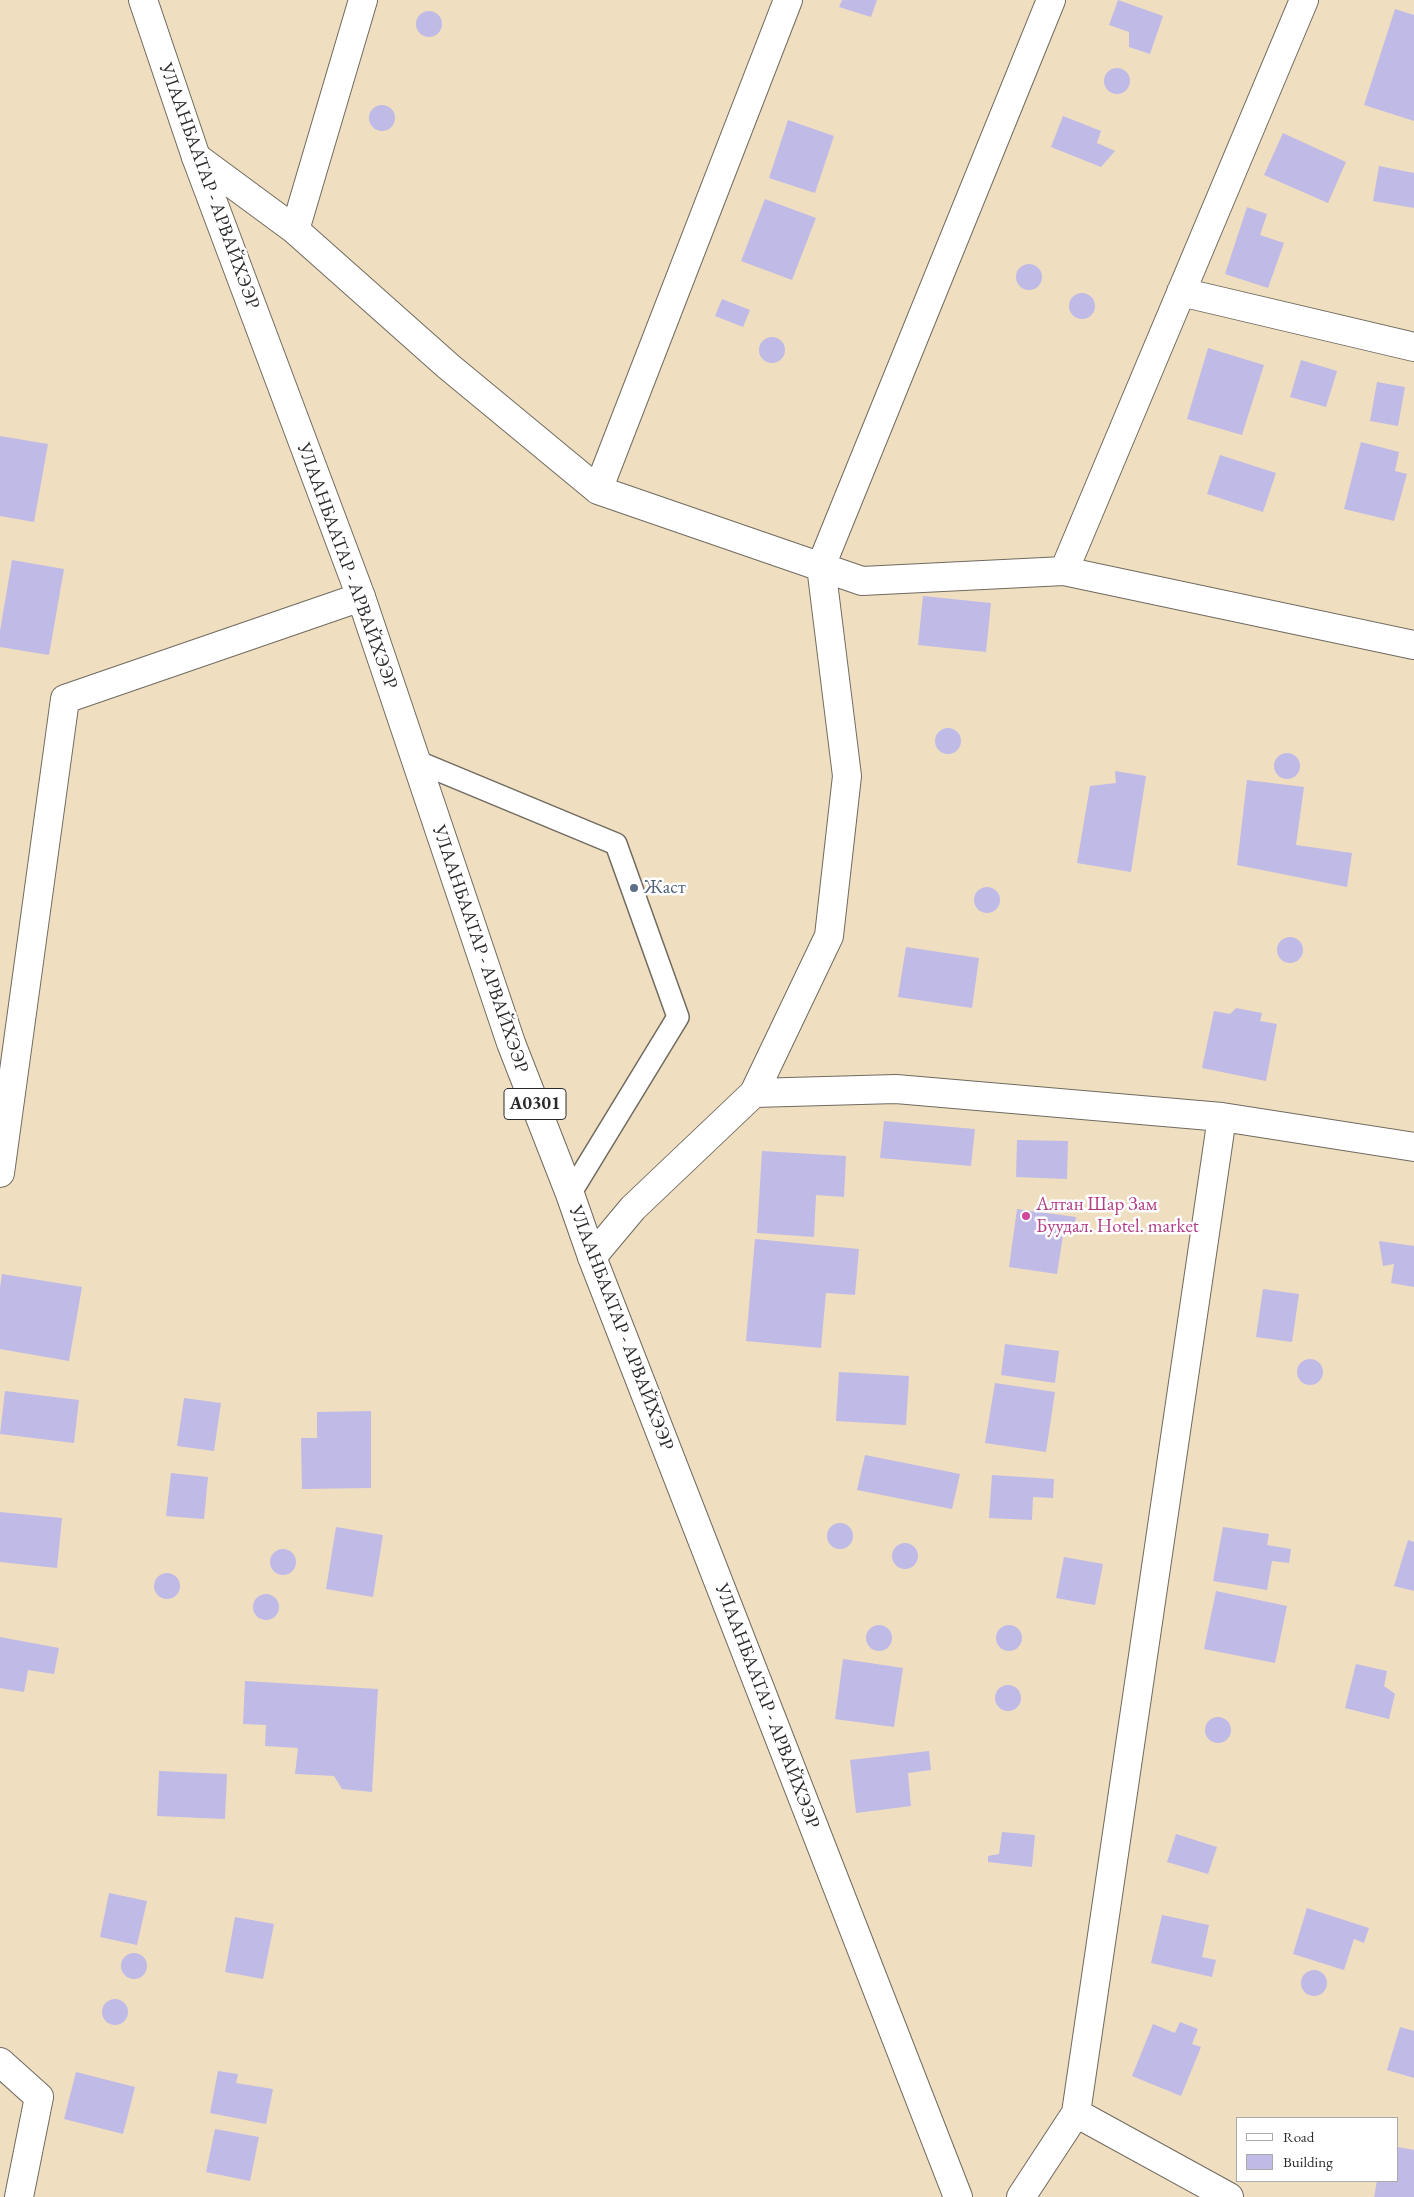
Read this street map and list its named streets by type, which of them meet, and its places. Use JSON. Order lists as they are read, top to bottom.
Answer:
{
  "streets": {
    "main road": ["УЛААНБААТАР - АРВАЙХЭЭР", "A0301"]
  },
  "places": ["Жаст", "Алтан Шар Зам Буудал. Hotel. market"],
  "legend": ["Road", "Building"]
}
